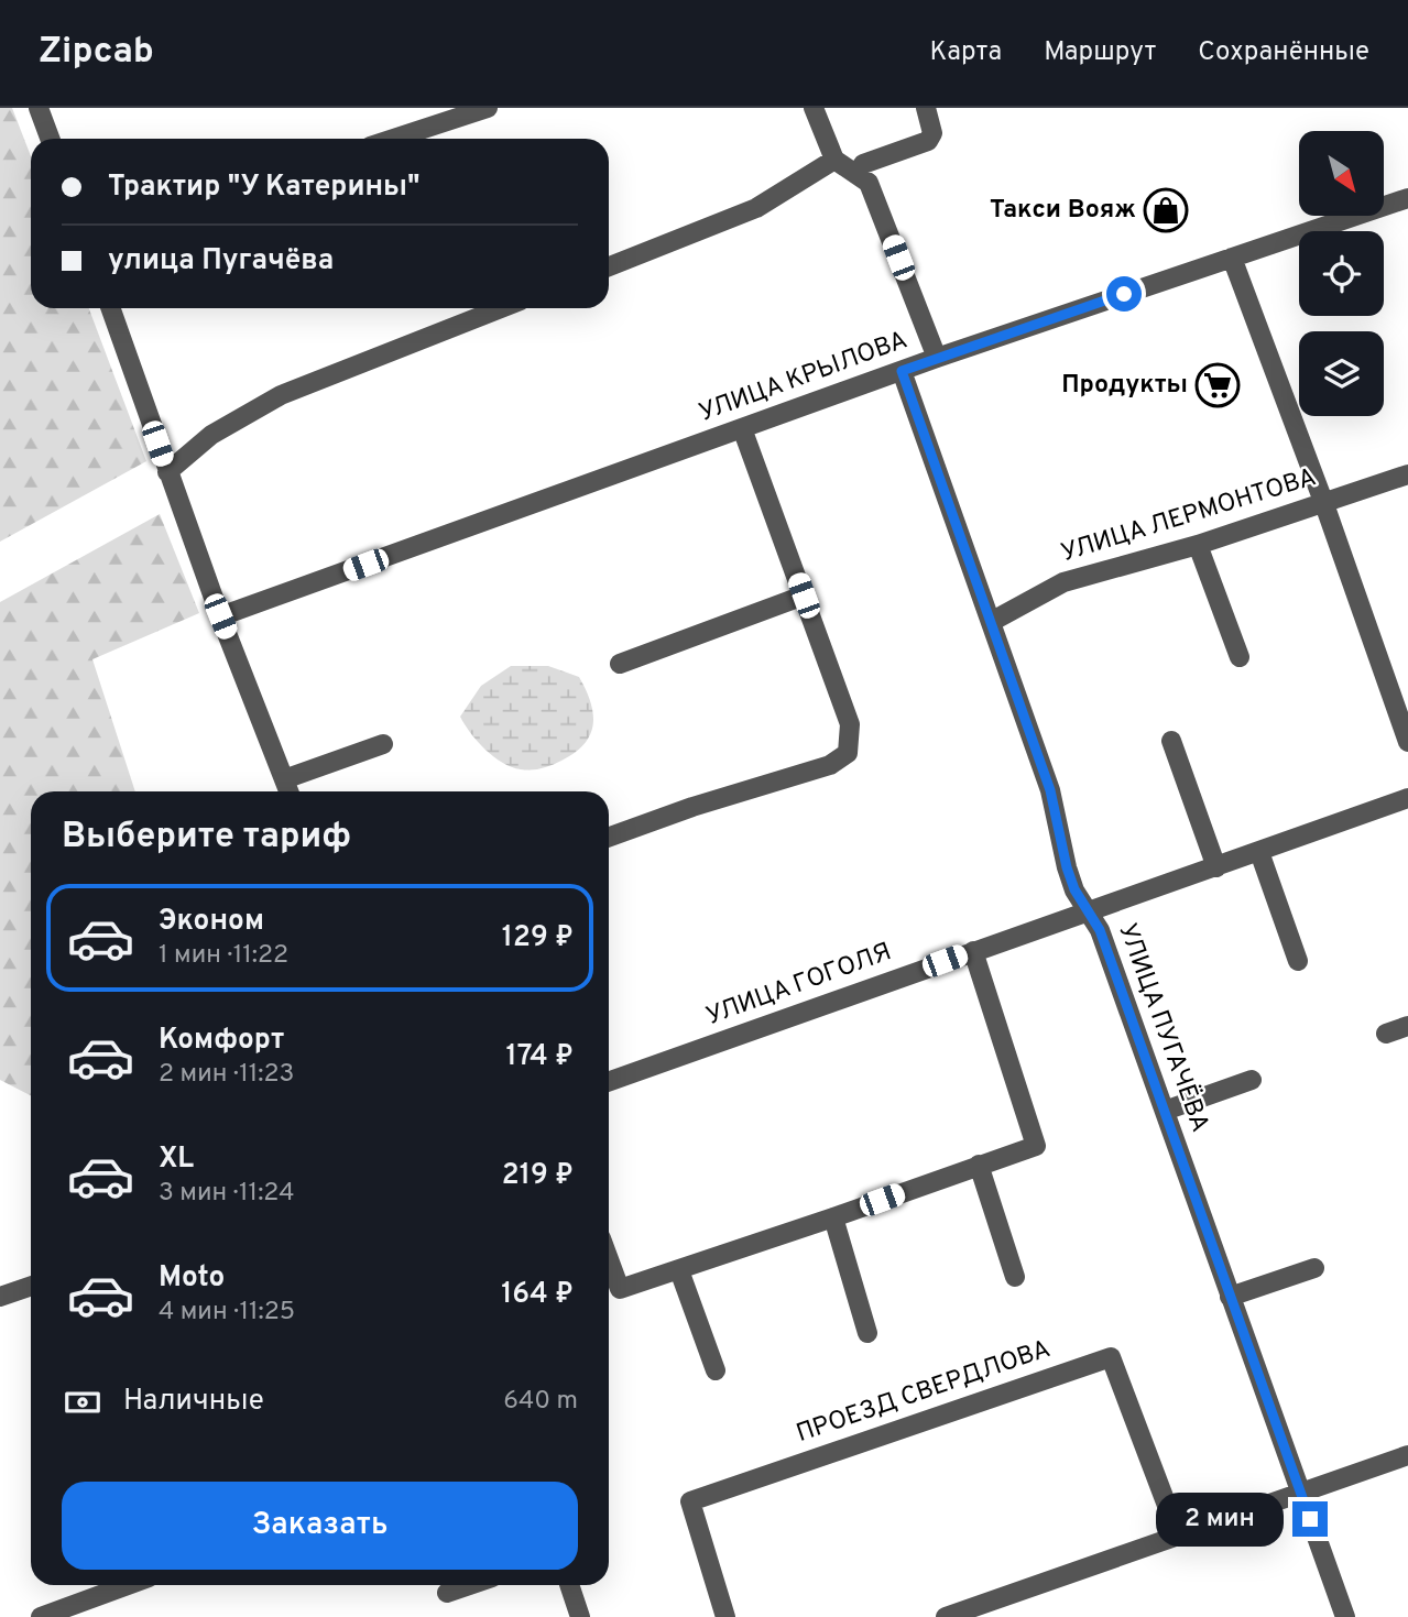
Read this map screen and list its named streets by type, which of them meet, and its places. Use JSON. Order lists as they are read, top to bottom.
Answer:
{
  "streets": {
    "street": [
      "УЛИЦА КРЫЛОВА",
      "УЛИЦА ЛЕРМОНТОВА",
      "УЛИЦА ГОГОЛЯ",
      "УЛИЦА ПУГАЧЁВА",
      "ПРОЕЗД СВЕРДЛОВА"
    ]
  },
  "crossings": [
    ["УЛИЦА КРЫЛОВА", "УЛИЦА ПУГАЧЁВА"],
    ["УЛИЦА ЛЕРМОНТОВА", "УЛИЦА ПУГАЧЁВА"],
    ["УЛИЦА ГОГОЛЯ", "УЛИЦА ПУГАЧЁВА"]
  ],
  "places": {
    "shop": ["Такси Вояж"],
    "supermarket": ["Продукты"]
  },
  "north": "bottom right",
  "page": {
    "header": "Zipcab",
    "nav": ["Карта", "Маршрут", "Сохранённые"],
    "banner": ["Трактир \"У Катерины\"", "улица Пугачёва"],
    "heading": "Выберите тариф",
    "list": [
      {
        "name": "Эконом",
        "note": "1 мин · 11:22",
        "value": "129 ₽"
      },
      {
        "name": "Комфорт",
        "note": "2 мин · 11:23",
        "value": "174 ₽"
      },
      {
        "name": "XL",
        "note": "3 мин · 11:24",
        "value": "219 ₽"
      },
      {
        "name": "Moto",
        "note": "4 мин · 11:25",
        "value": "164 ₽"
      }
    ],
    "pay": ["Наличные", "640 m"],
    "buttons": "Заказать",
    "bubble": "2 мин"
  }
}
